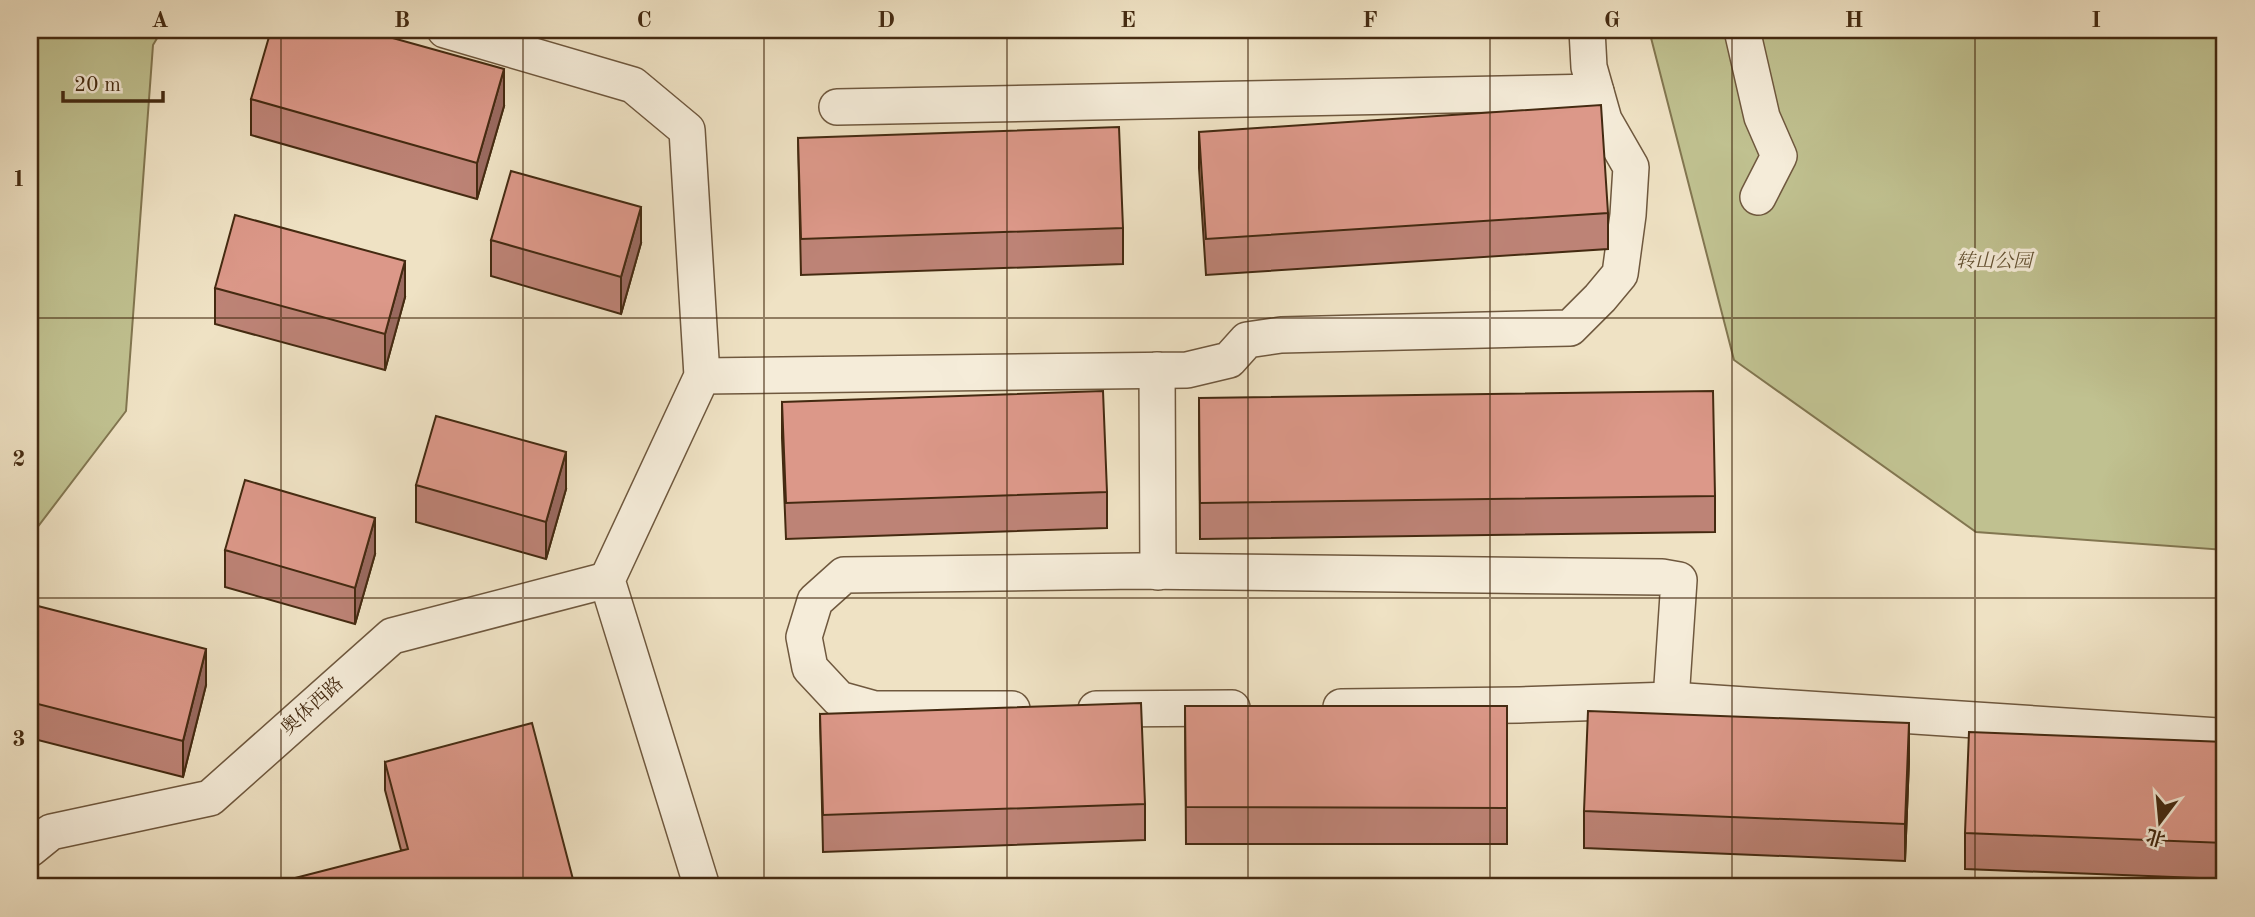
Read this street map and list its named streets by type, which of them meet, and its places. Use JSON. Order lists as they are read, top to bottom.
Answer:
{
  "streets": {
    "street": ["奥体西路"]
  },
  "parks": ["转山公园"],
  "scale_bar": "20 m",
  "north": "bottom",
  "grid": {
    "columns": [
      "A",
      "B",
      "C",
      "D",
      "E",
      "F",
      "G",
      "H",
      "I"
    ],
    "rows": ["1", "2", "3"]
  }
}
